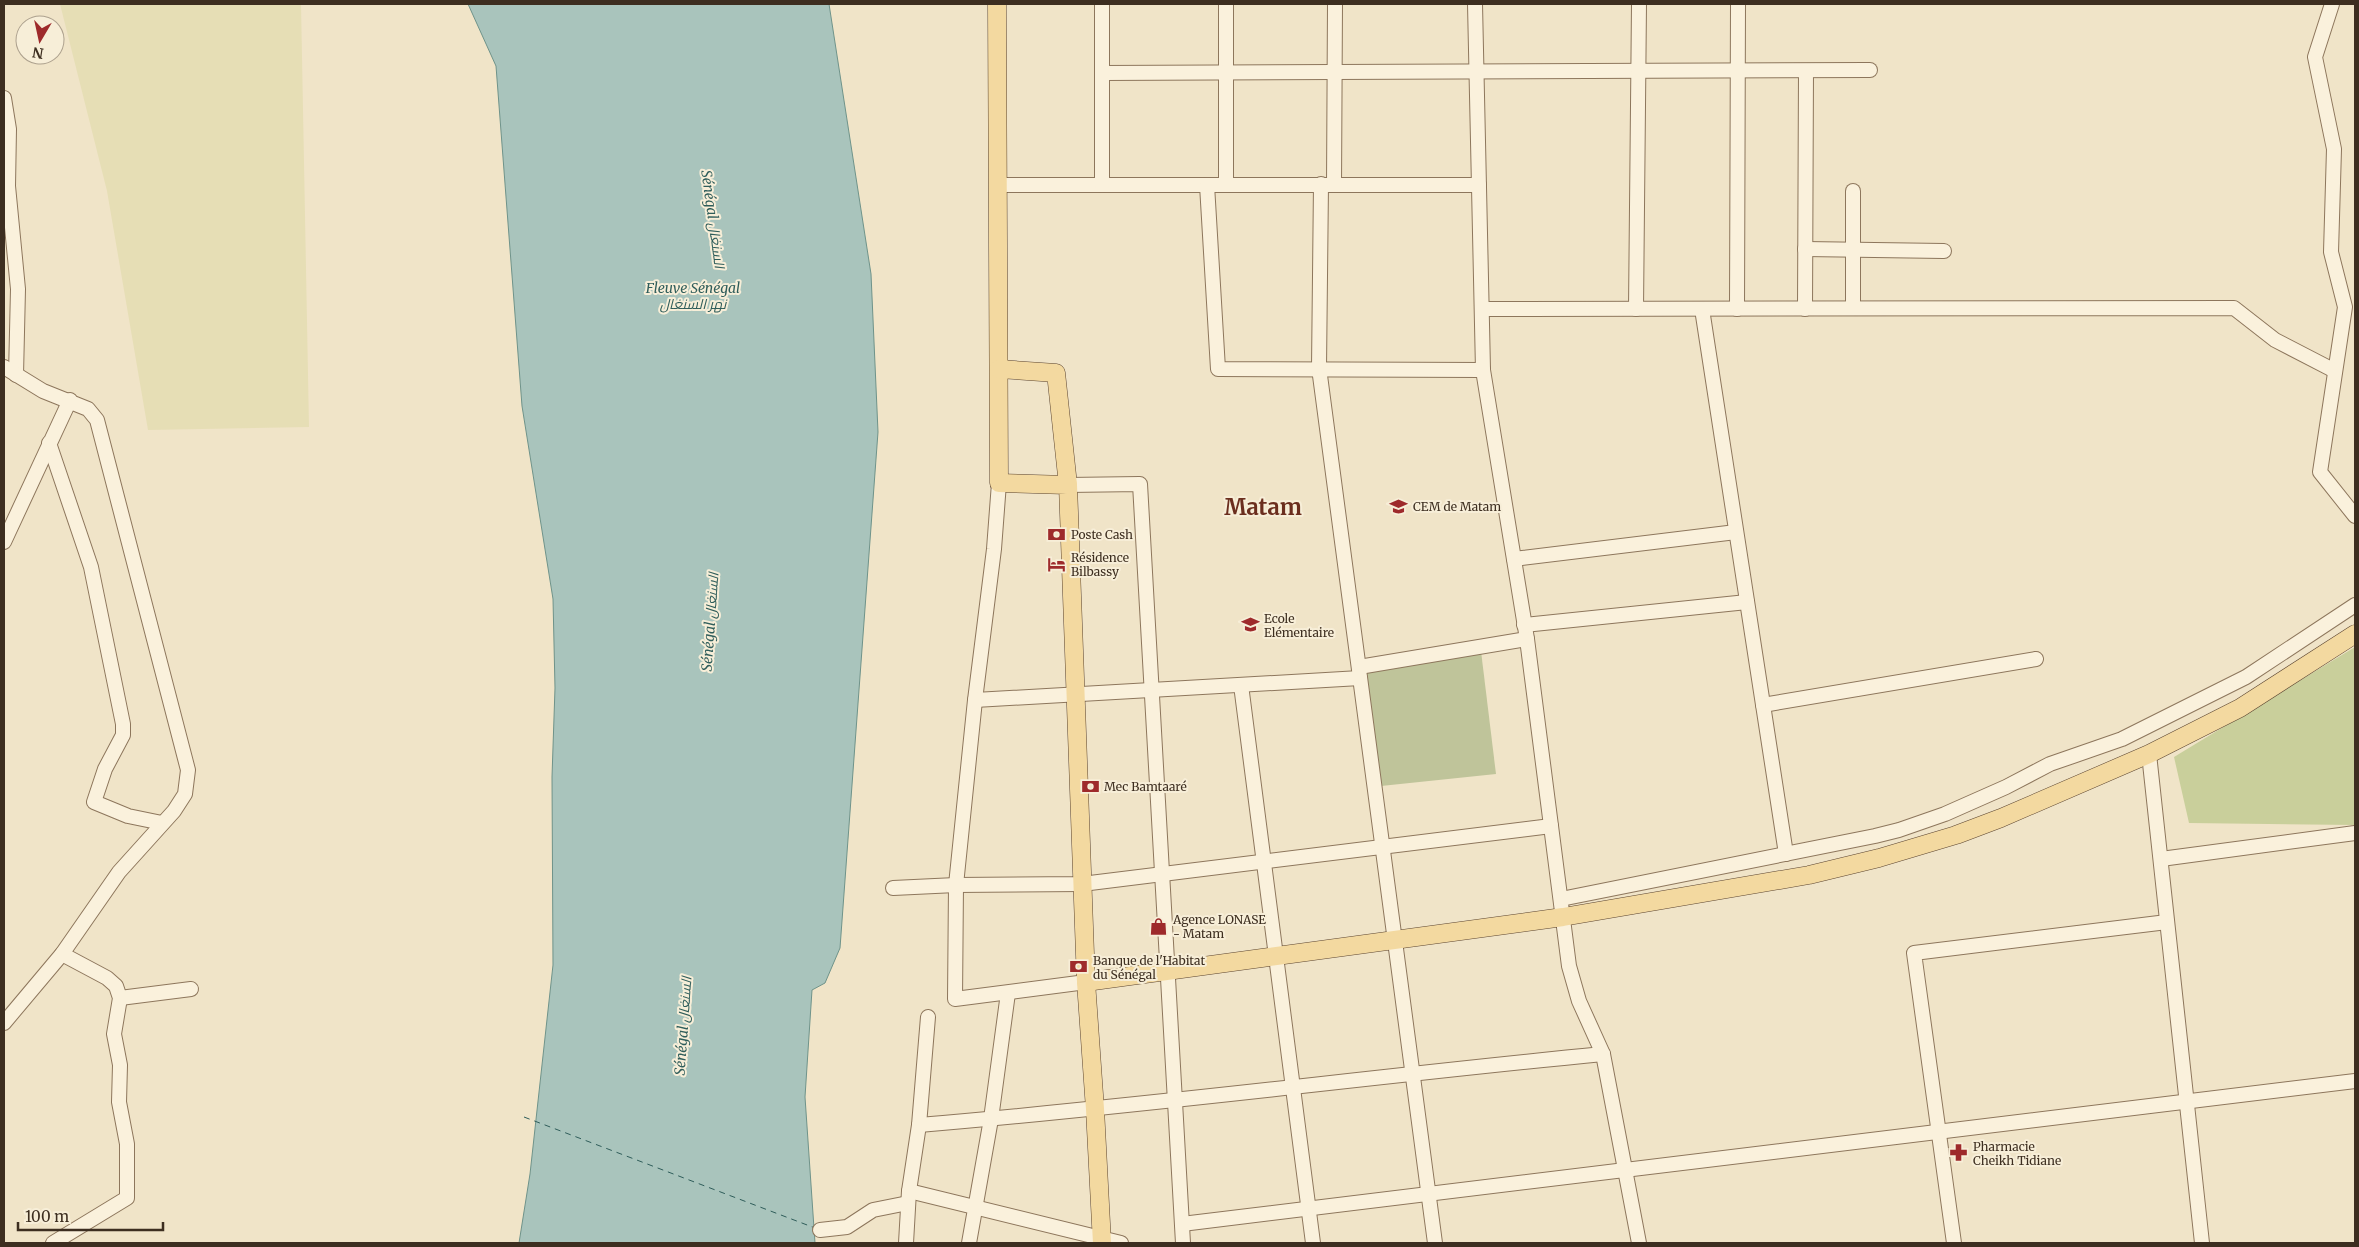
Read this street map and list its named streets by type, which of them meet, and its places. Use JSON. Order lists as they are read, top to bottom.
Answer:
{
  "districts": ["Matam"],
  "water": ["Sénégal السنغال", "Fleuve Sénégal نهر السنغال"],
  "places": {
    "school or university": ["CEM de Matam", "Ecole Elémentaire"],
    "bank": ["Poste Cash", "Mec Bamtaaré", "Banque de l'Habitat du Sénégal"],
    "hotel": ["Résidence Bilbassy"],
    "shop": ["Agence LONASE - Matam"],
    "pharmacy": ["Pharmacie Cheikh Tidiane"]
  },
  "scale_bar": "100 m",
  "north": "bottom"
}
